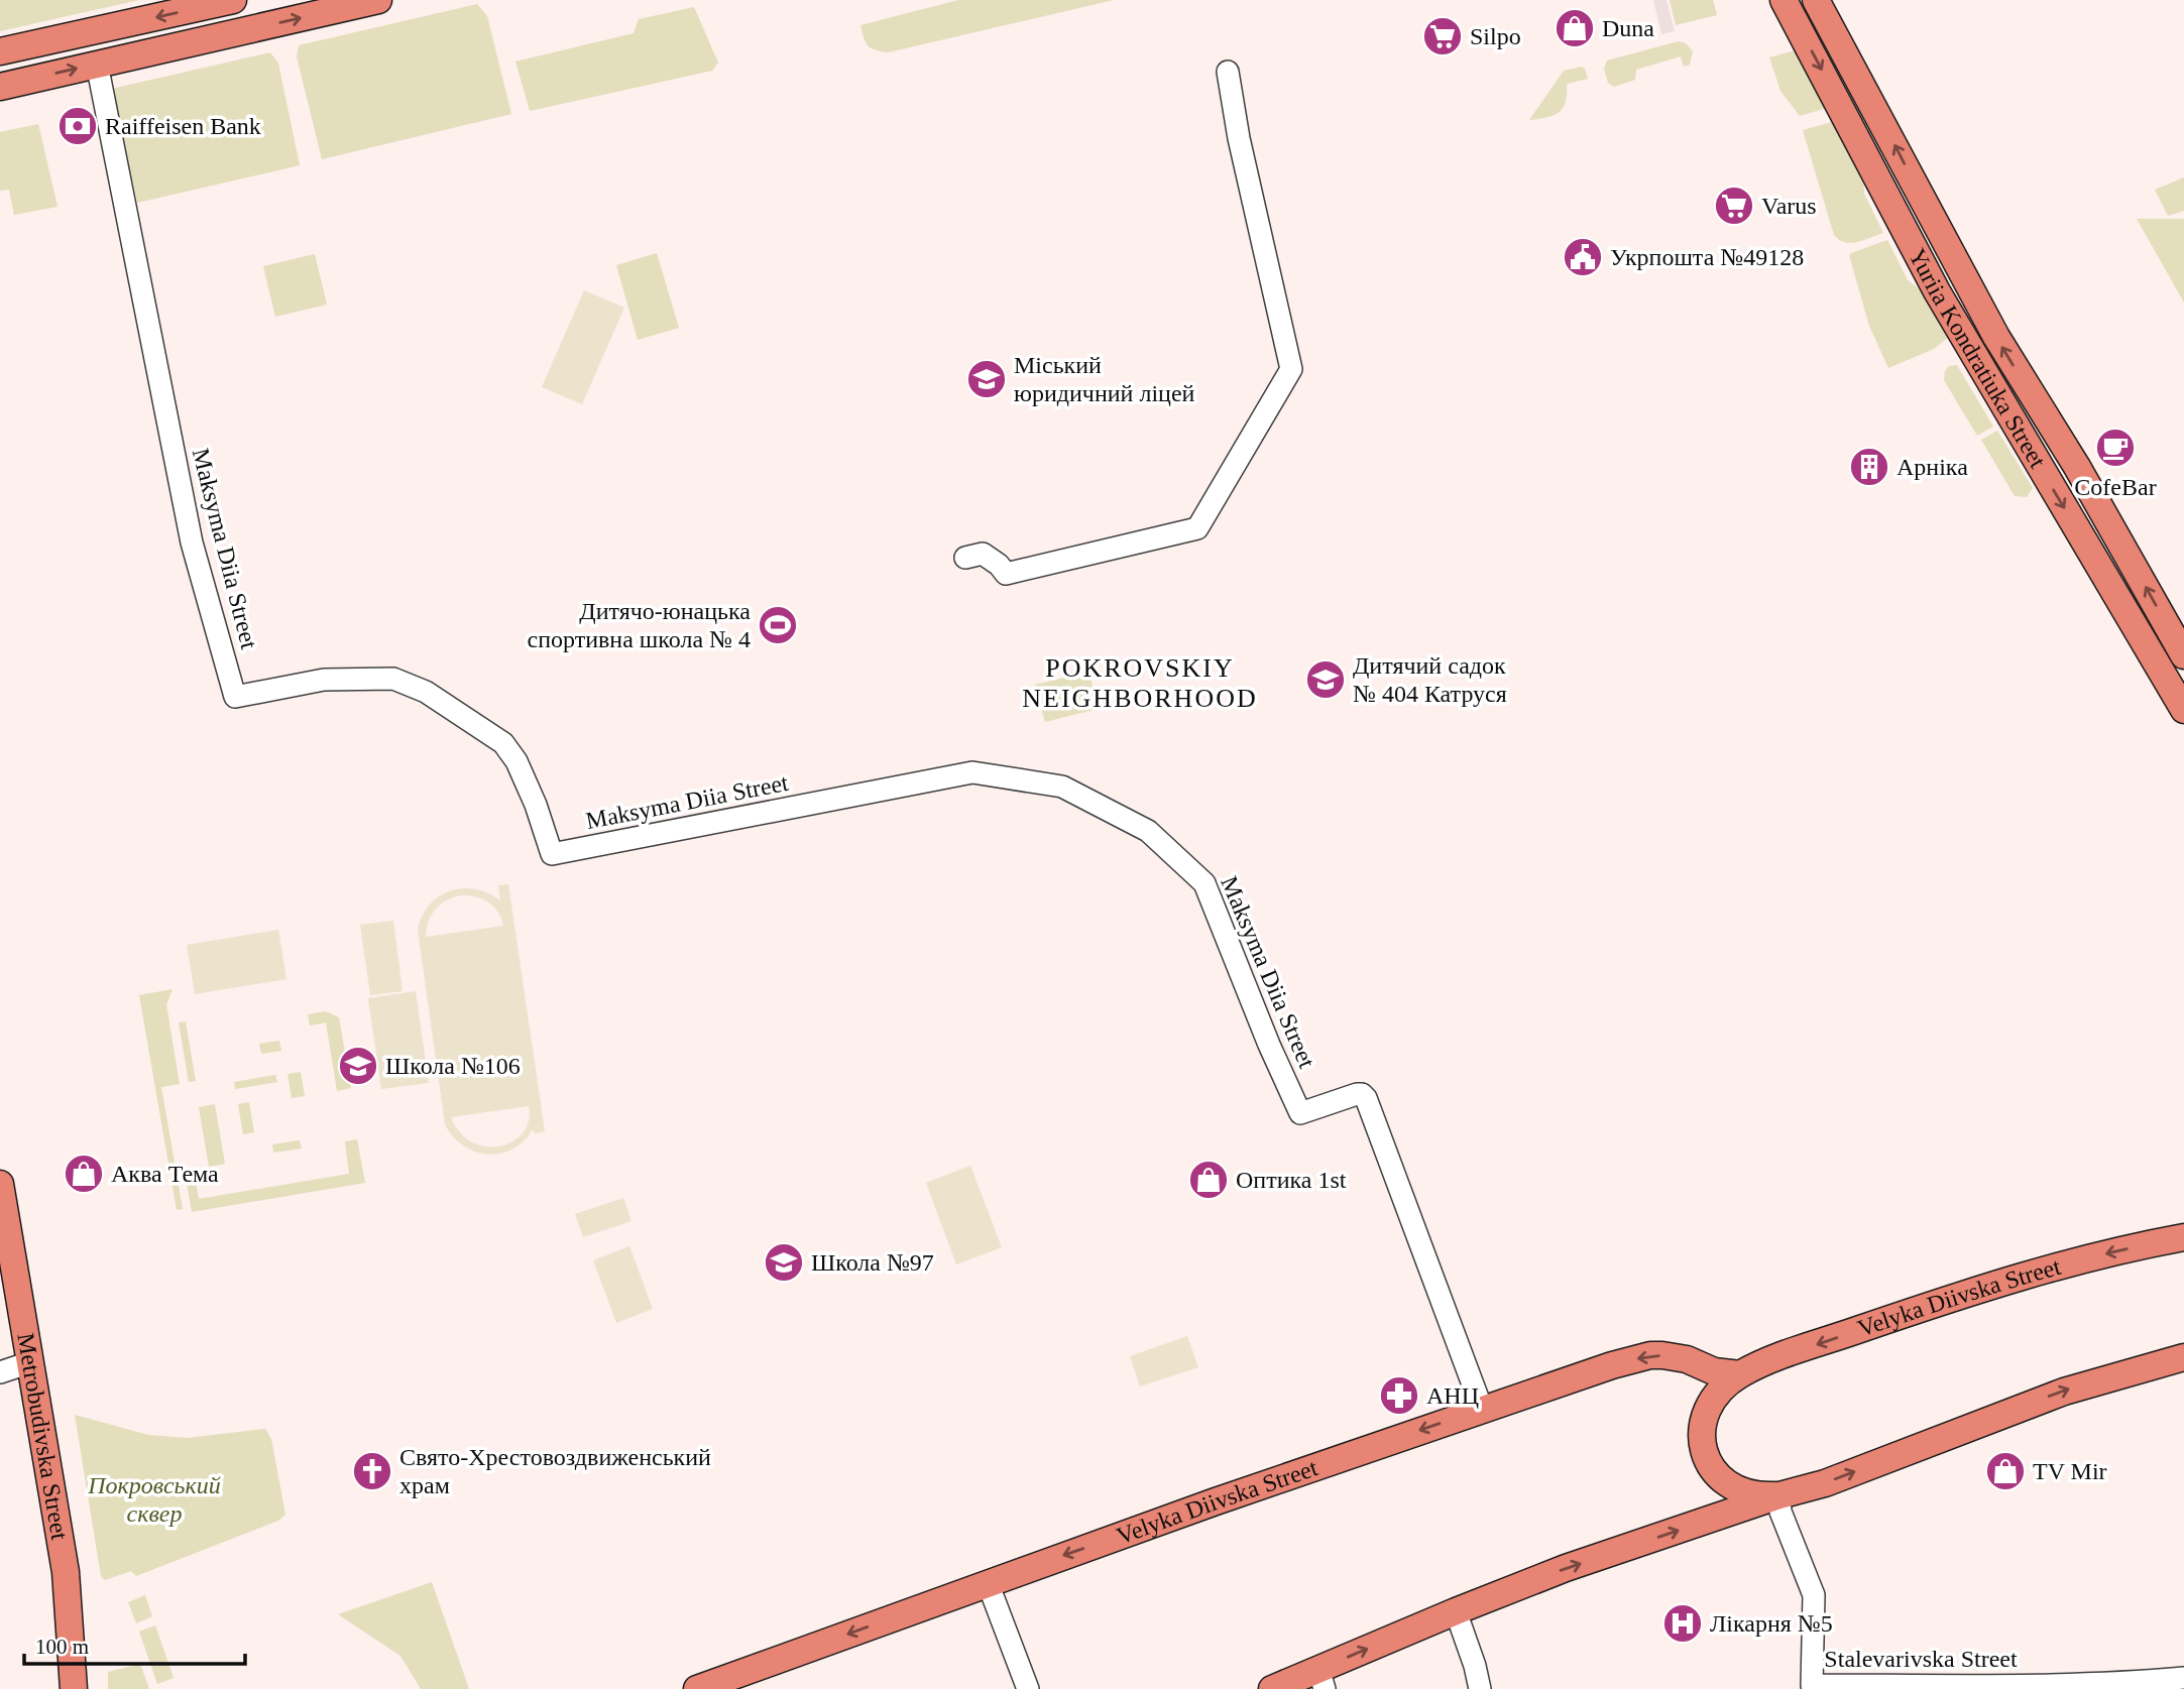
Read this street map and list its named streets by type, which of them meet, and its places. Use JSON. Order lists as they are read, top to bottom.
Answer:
{
  "streets": {
    "main road": ["Yuriia Kondratiuka Street", "Velyka Diivska Street", "Metrobudivska Street"],
    "street": ["Maksyma Diia Street", "Stalevarivska Street"]
  },
  "crossings": [
    ["Maksyma Diia Street", "Velyka Diivska Street"],
    ["Velyka Diivska Street", "Stalevarivska Street"]
  ],
  "districts": ["POKROVSKIY NEIGHBORHOOD"],
  "parks": ["Покровський сквер"],
  "places": {
    "shop": [
      "Duna",
      "Аква Тема",
      "Оптика 1st",
      "TV Mir"
    ],
    "supermarket": ["Silpo", "Varus"],
    "bank": ["Raiffeisen Bank"],
    "public building": ["Укрпошта №49128"],
    "school or university": [
      "Міський юридичний ліцей",
      "Дитячий садок № 404 Катруся",
      "Школа №106",
      "Школа №97"
    ],
    "cafe": ["CofeBar"],
    "building": ["Арніка"],
    "sports": ["Дитячо-юнацька спортивна школа № 4"],
    "pharmacy": ["АНЦ"],
    "church": ["Свято-Хрестовоздвиженський храм"],
    "hospital": ["Лікарня №5"]
  },
  "scale_bar": "100 m"
}
